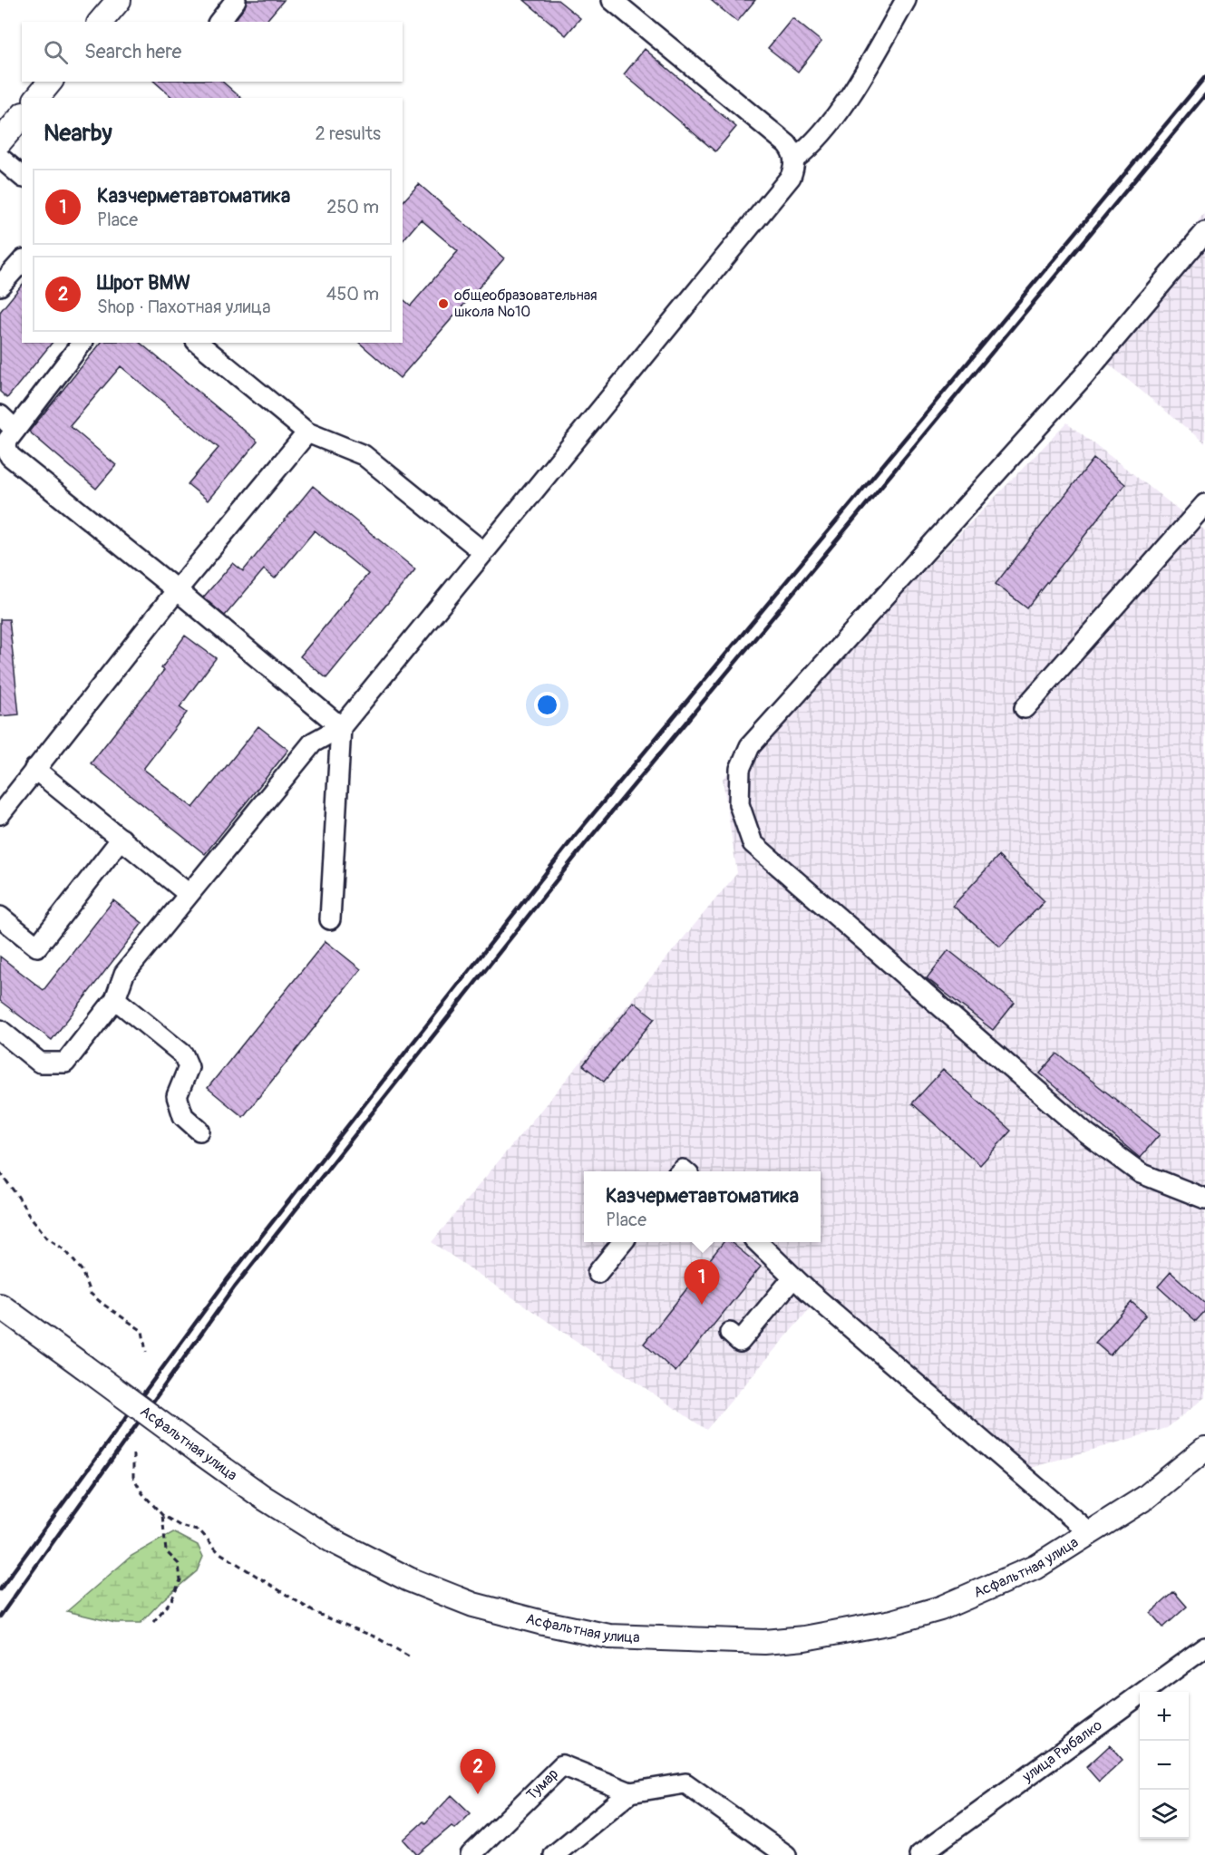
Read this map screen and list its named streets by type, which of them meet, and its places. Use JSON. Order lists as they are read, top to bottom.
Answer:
{
  "streets": {
    "main road": ["Асфальтная улица"],
    "street": ["улица Рыбалко", "Тумар"]
  },
  "places": ["общеобразовательная школа №10"],
  "page": {
    "search": "Search here",
    "heading": ["Nearby", "2 results"],
    "list": [
      {
        "mark": "1",
        "name": "Казчерметавтоматика",
        "note": "Place",
        "value": "250 m"
      },
      {
        "mark": "2",
        "name": "Шрот BMW",
        "note": "Shop · Пахотная улица",
        "value": "450 m"
      }
    ],
    "popup": ["Казчерметавтоматика", "Place"],
    "pins": ["1", "2"],
    "map_buttons": ["+", "−"]
  }
}
